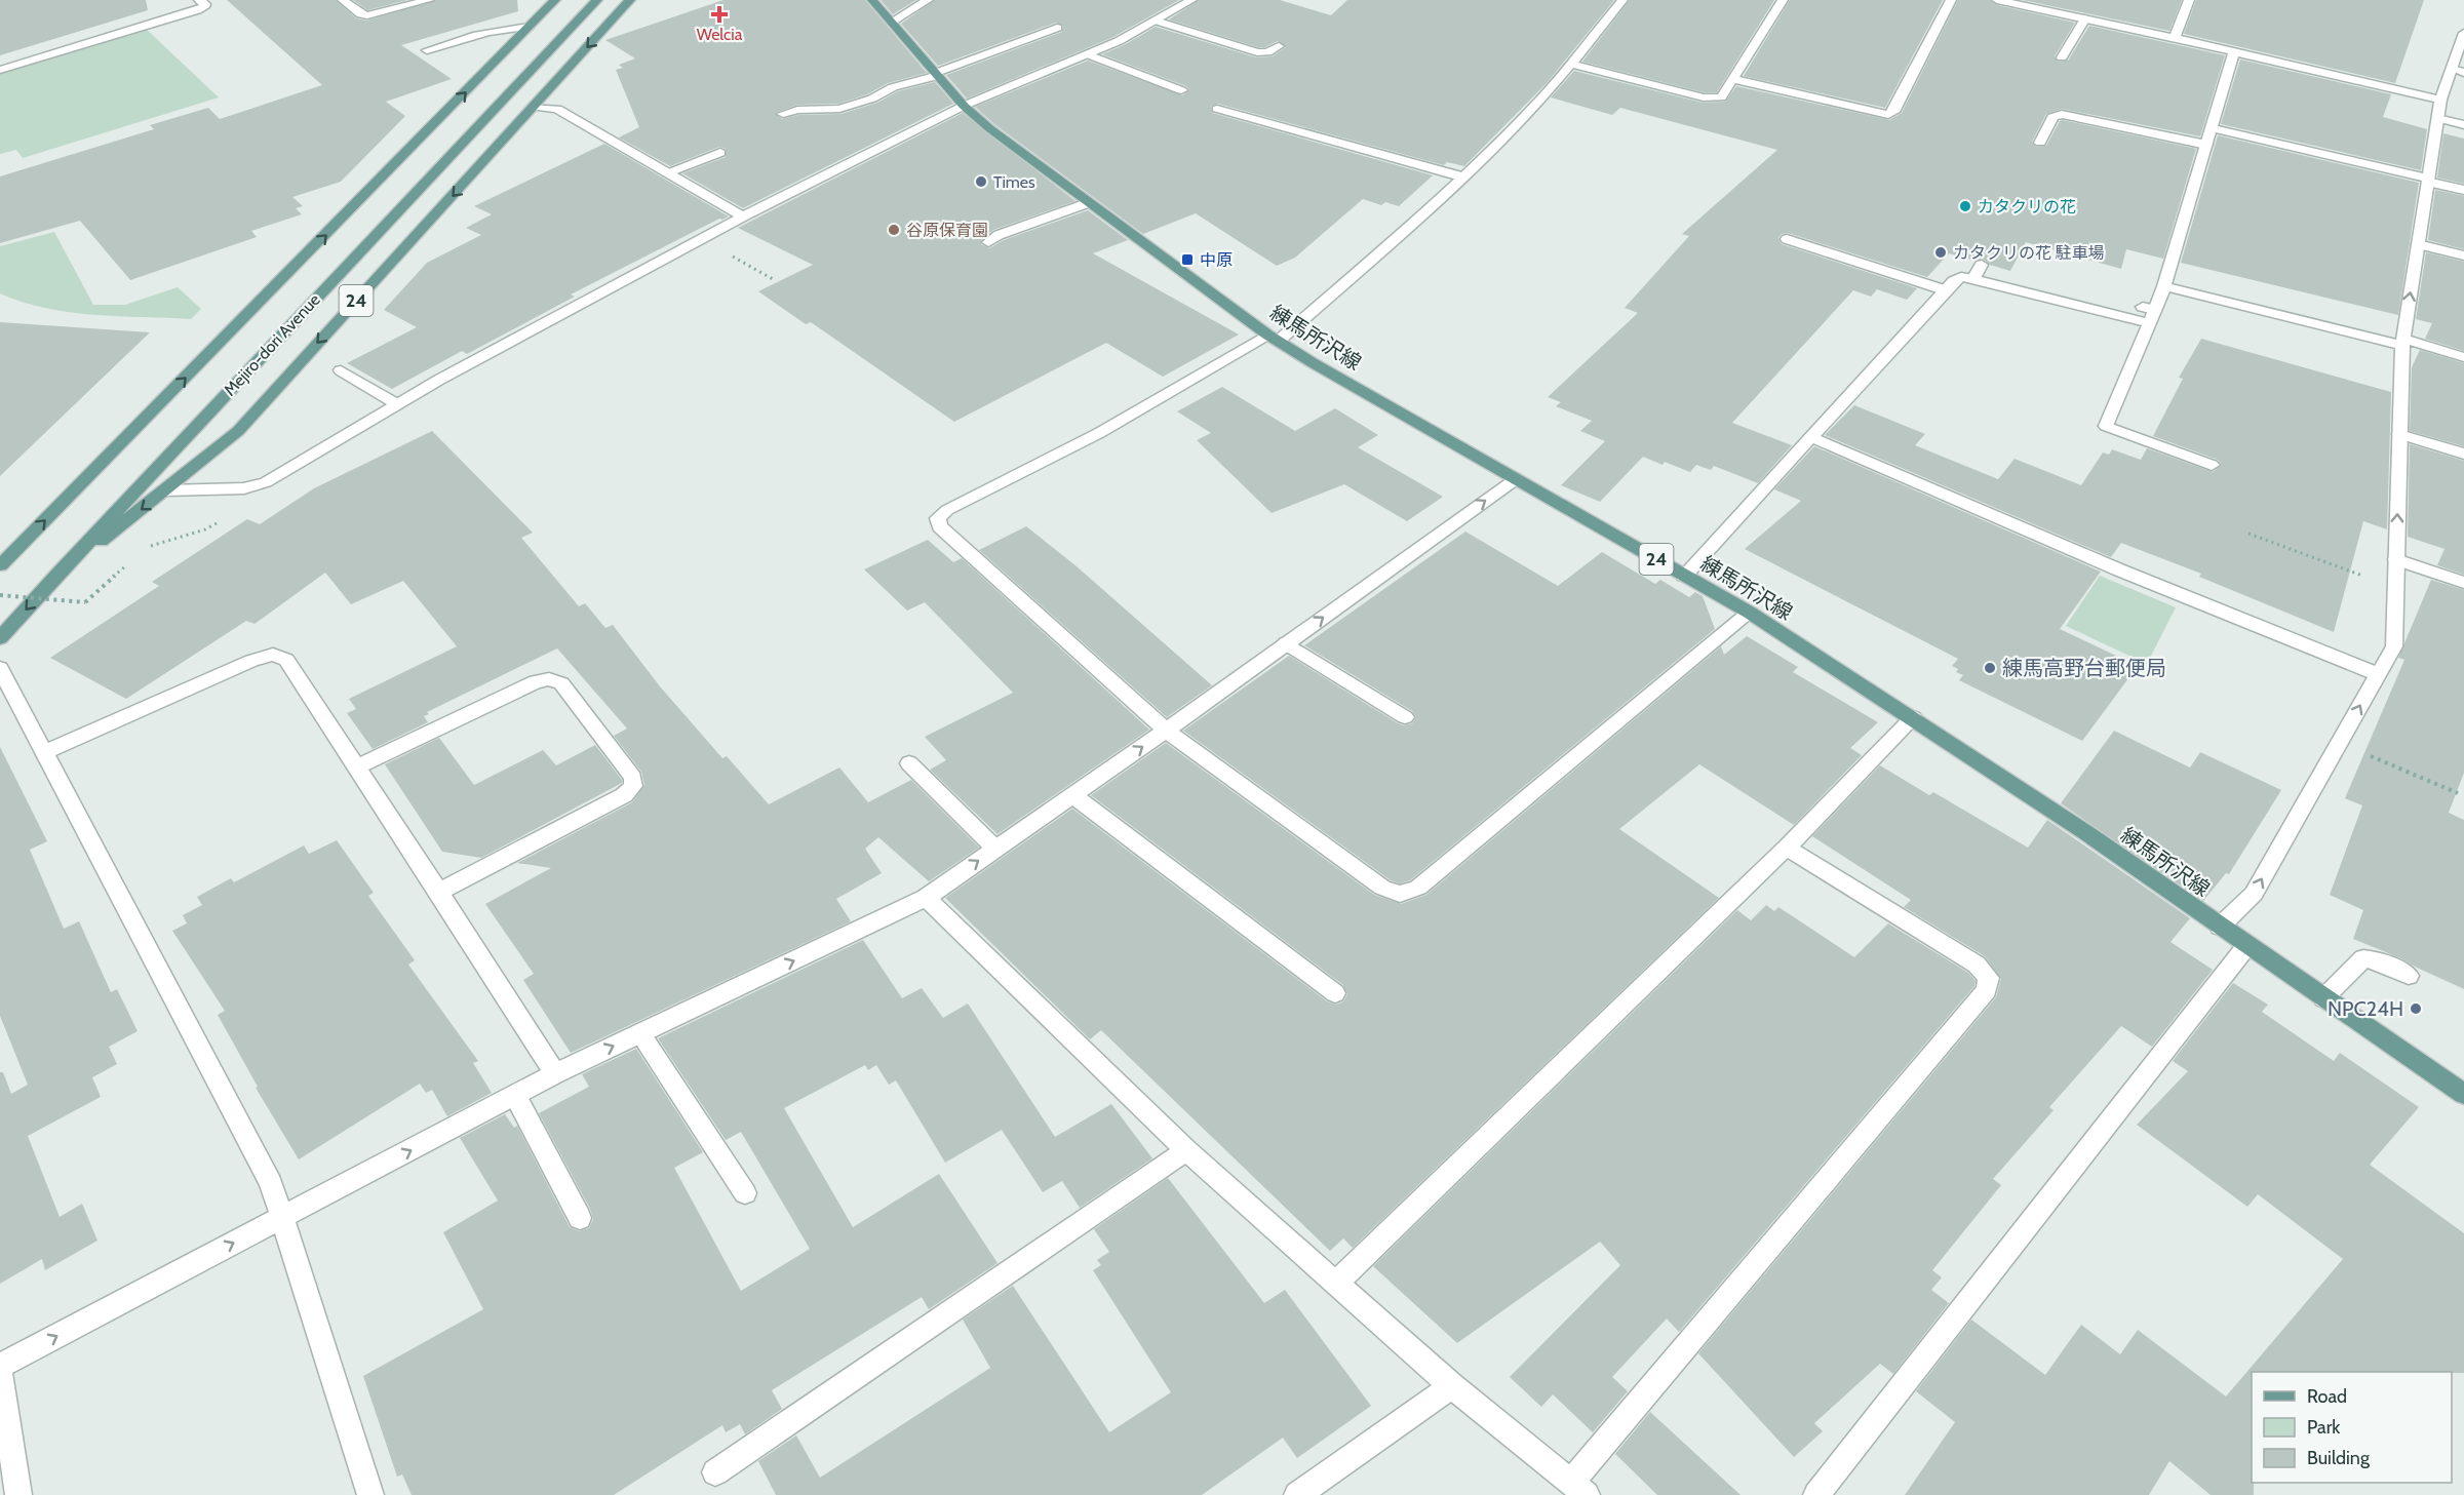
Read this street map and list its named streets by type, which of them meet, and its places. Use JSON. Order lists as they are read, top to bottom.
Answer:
{
  "streets": {
    "main road": ["24", "練馬所沢線", "Mejiro-dori Avenue"]
  },
  "crossings": [
    ["24", "Mejiro-dori Avenue"]
  ],
  "places": {
    "health": ["Welcia"],
    "other": [
      "Times",
      "カタクリの花",
      "谷原保育園",
      "カタクリの花 駐車場",
      "練馬高野台郵便局",
      "NPC24H"
    ],
    "transit": ["中原"]
  },
  "legend": ["Road", "Park", "Building"]
}
